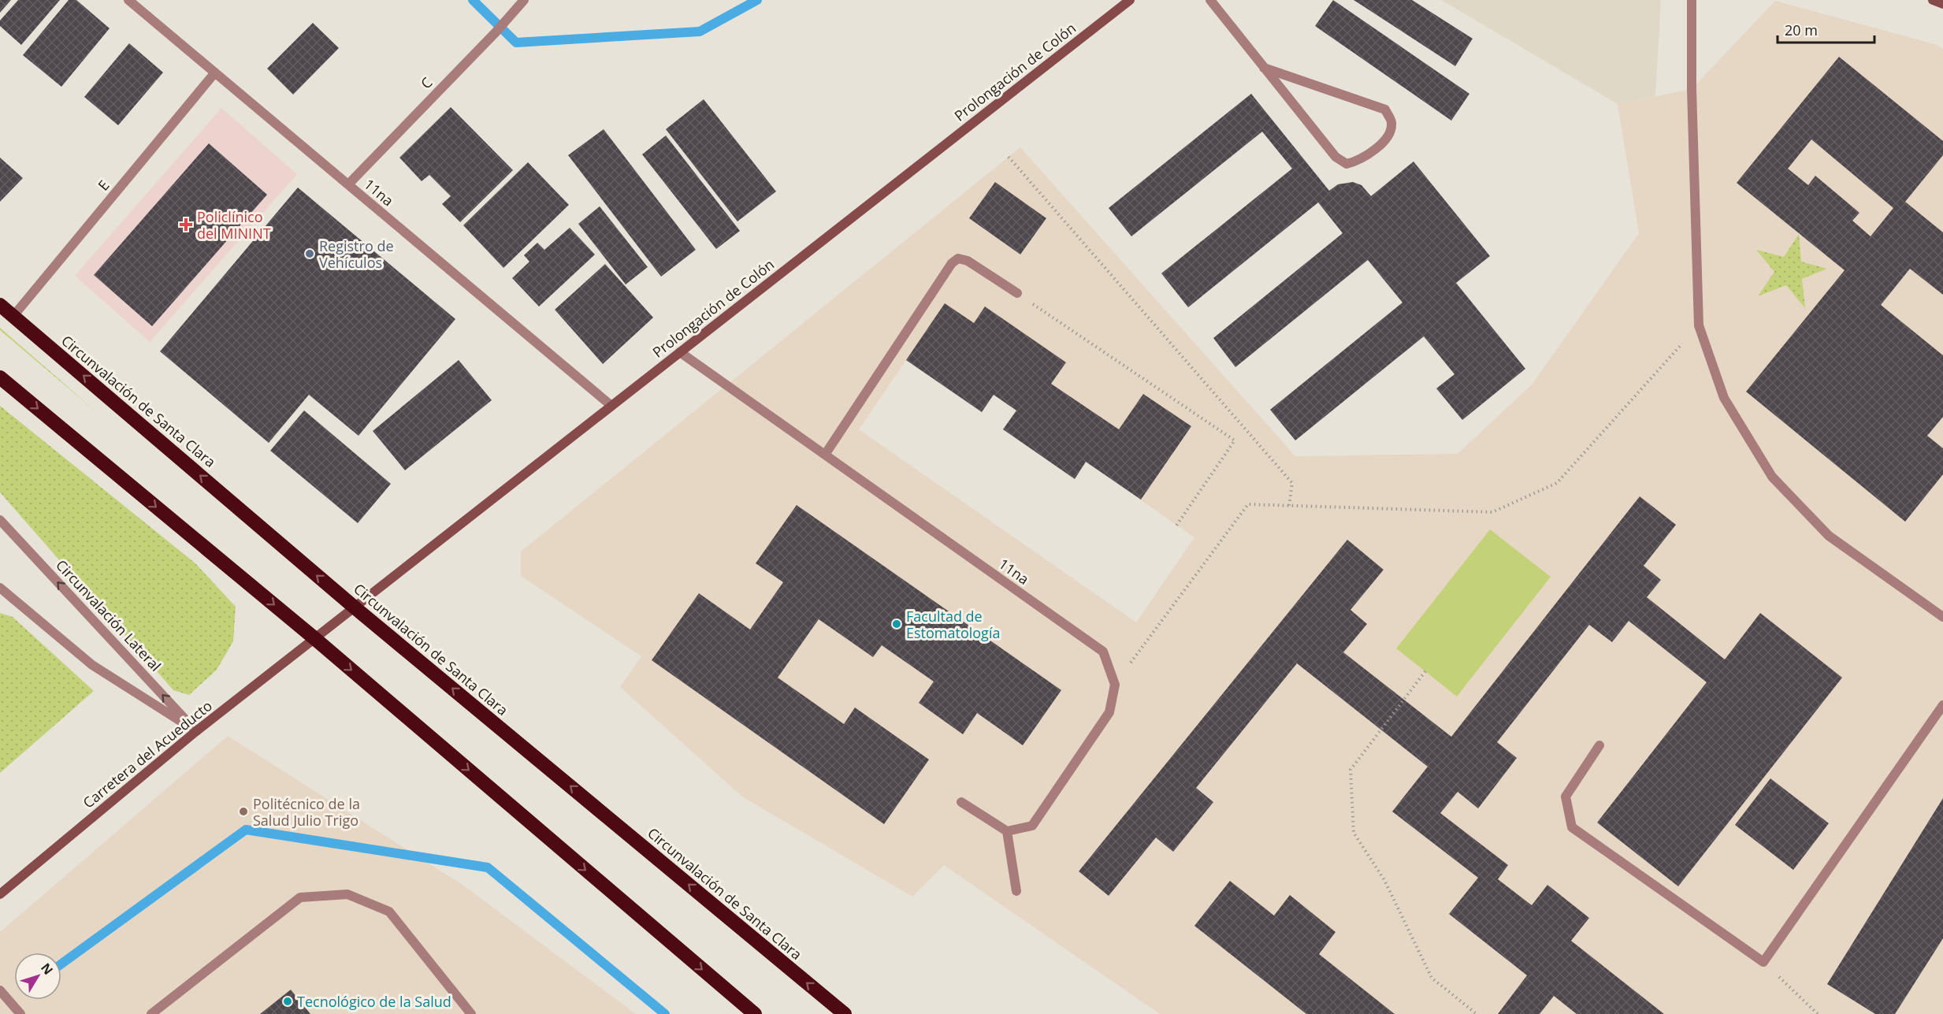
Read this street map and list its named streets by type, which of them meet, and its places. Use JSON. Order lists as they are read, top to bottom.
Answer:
{
  "streets": {
    "highway": ["Circunvalación de Santa Clara"],
    "main road": ["Prolongación de Colón", "Carretera del Acueducto"],
    "street": [
      "C",
      "E",
      "11na",
      "Circunvalación Lateral"
    ]
  },
  "crossings": [
    ["Prolongación de Colón", "11na"],
    ["Prolongación de Colón", "Circunvalación de Santa Clara"],
    ["Prolongación de Colón", "Carretera del Acueducto"],
    ["C", "11na"],
    ["E", "11na"],
    ["E", "Circunvalación de Santa Clara"],
    ["Circunvalación Lateral", "Carretera del Acueducto"]
  ],
  "places": {
    "health": ["Policlínico del MININT"],
    "other": [
      "Registro de Vehículos",
      "Facultad de Estomatología",
      "Politécnico de la Salud Julio Trigo",
      "Tecnológico de la Salud"
    ]
  },
  "scale_bar": "20 m",
  "north": "top right"
}
